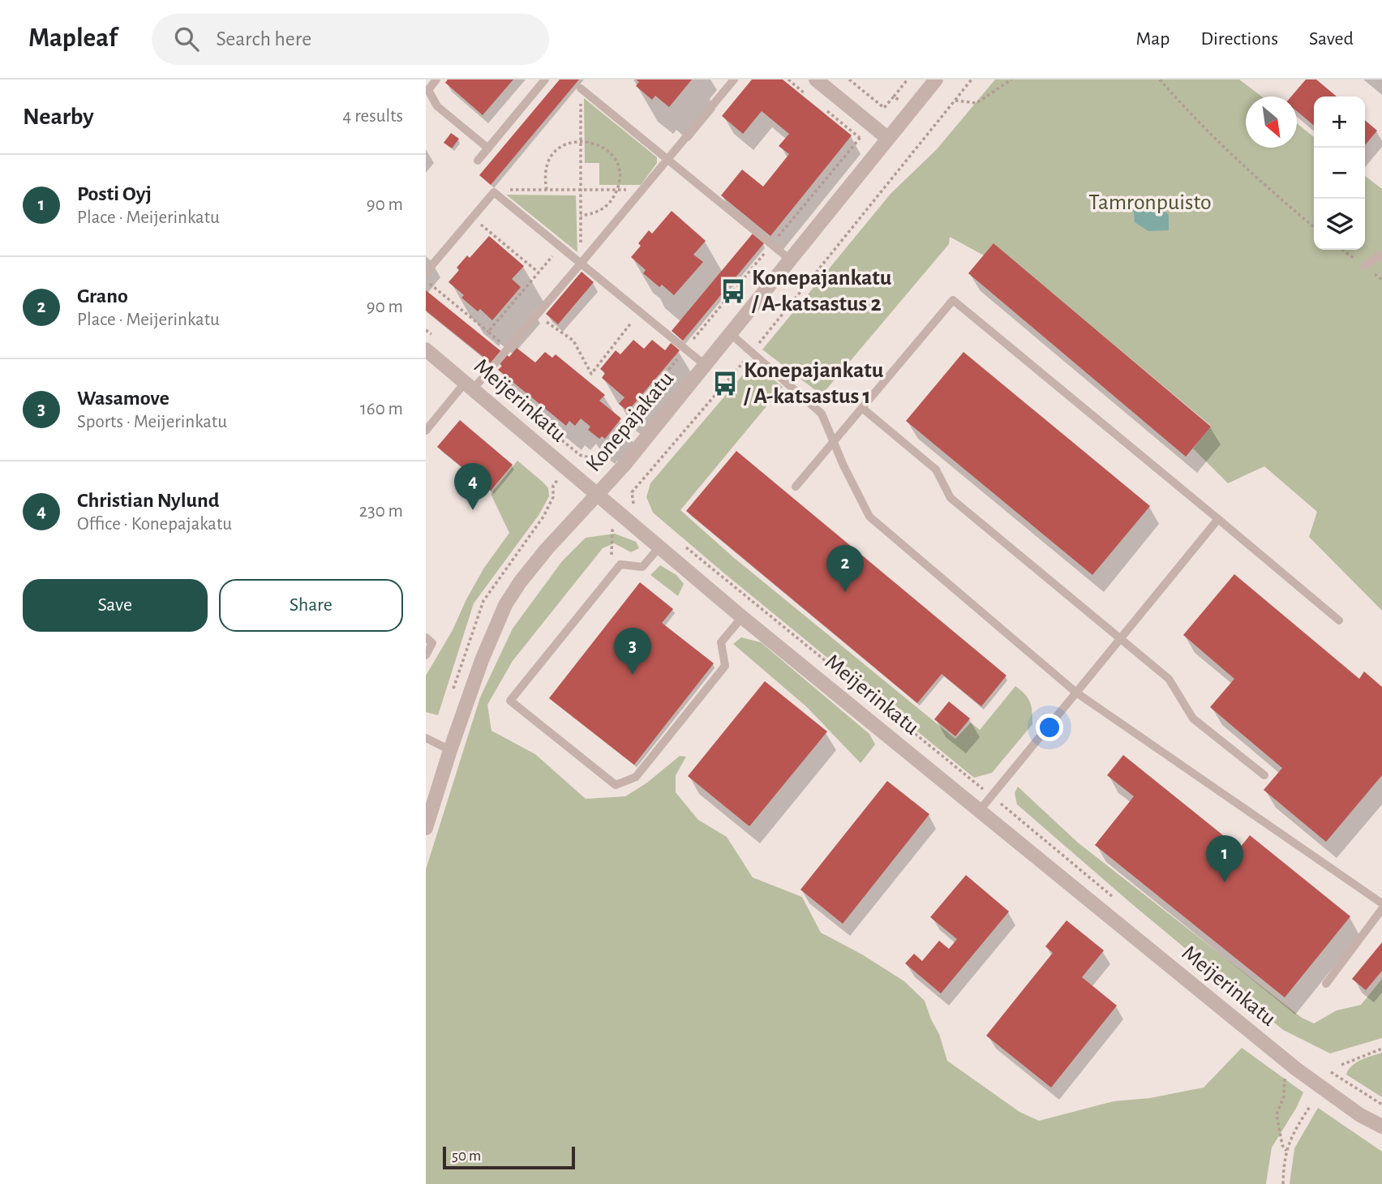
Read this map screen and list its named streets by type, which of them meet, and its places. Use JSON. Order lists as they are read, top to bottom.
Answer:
{
  "streets": {
    "street": ["Meijerinkatu", "Konepajakatu"]
  },
  "crossings": [
    ["Meijerinkatu", "Konepajakatu"]
  ],
  "parks": ["Tamronpuisto"],
  "places": {
    "bus stop": ["Konepajankatu / A-katsastus 2", "Konepajankatu / A-katsastus 1"]
  },
  "scale_bar": "50 m",
  "north": "bottom right",
  "page": {
    "header": "Mapleaf",
    "search": "Search here",
    "nav": ["Map", "Directions", "Saved"],
    "heading": ["Nearby", "4 results"],
    "map_buttons": ["+", "−"],
    "list": [
      {
        "mark": "1",
        "name": "Posti Oyj",
        "note": "Place · Meijerinkatu",
        "value": "90 m"
      },
      {
        "mark": "2",
        "name": "Grano",
        "note": "Place · Meijerinkatu",
        "value": "90 m"
      },
      {
        "mark": "3",
        "name": "Wasamove",
        "note": "Sports · Meijerinkatu",
        "value": "160 m"
      },
      {
        "mark": "4",
        "name": "Christian Nylund",
        "note": "Office · Konepajakatu",
        "value": "230 m"
      }
    ],
    "pins": [
      "4",
      "2",
      "3",
      "1"
    ],
    "buttons": ["Save", "Share"],
    "scale": "50 m"
  }
}
